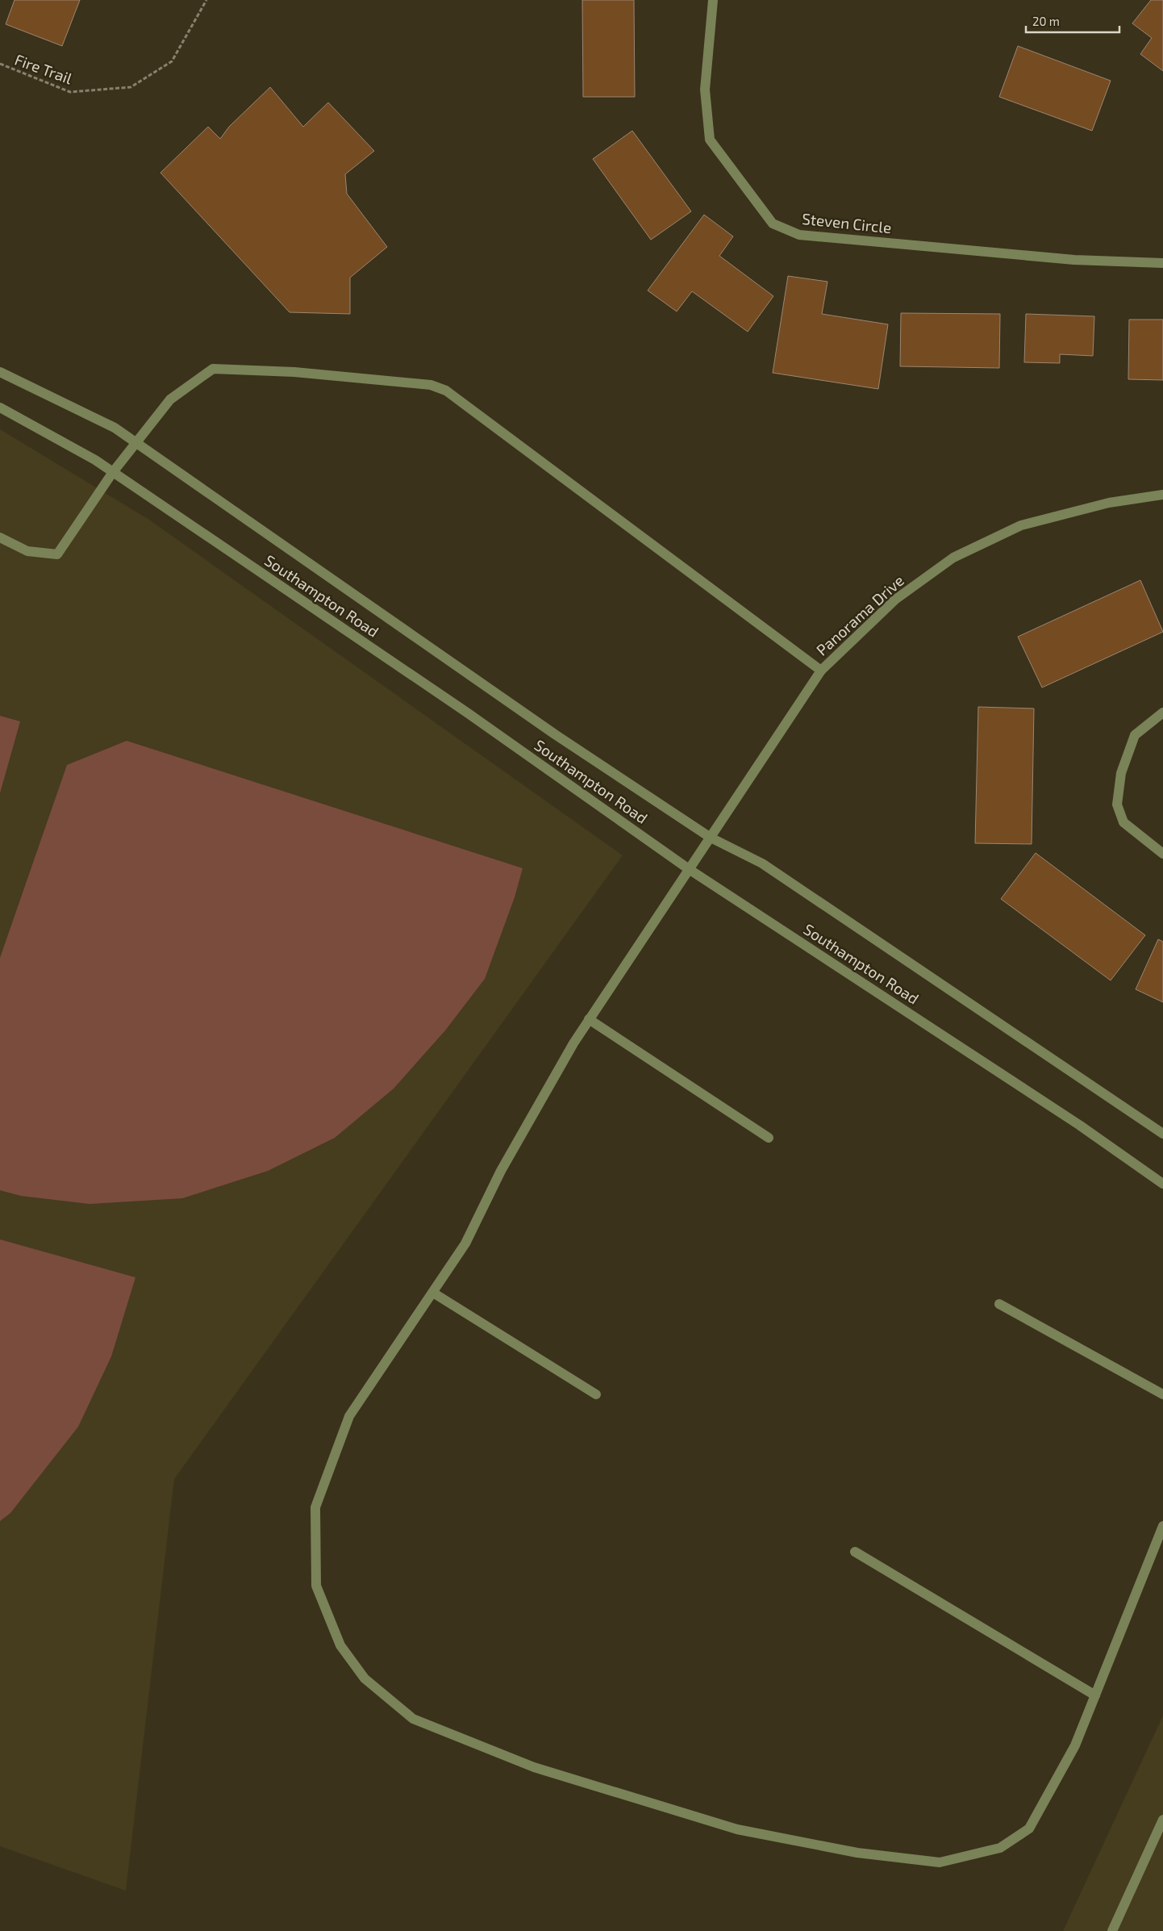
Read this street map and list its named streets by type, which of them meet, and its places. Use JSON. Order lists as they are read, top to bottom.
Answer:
{
  "streets": {
    "street": ["Steven Circle", "Southampton Road", "Panorama Drive"],
    "path": ["Fire Trail"]
  },
  "crossings": [
    ["Southampton Road", "Panorama Drive"]
  ],
  "scale_bar": "20 m"
}
